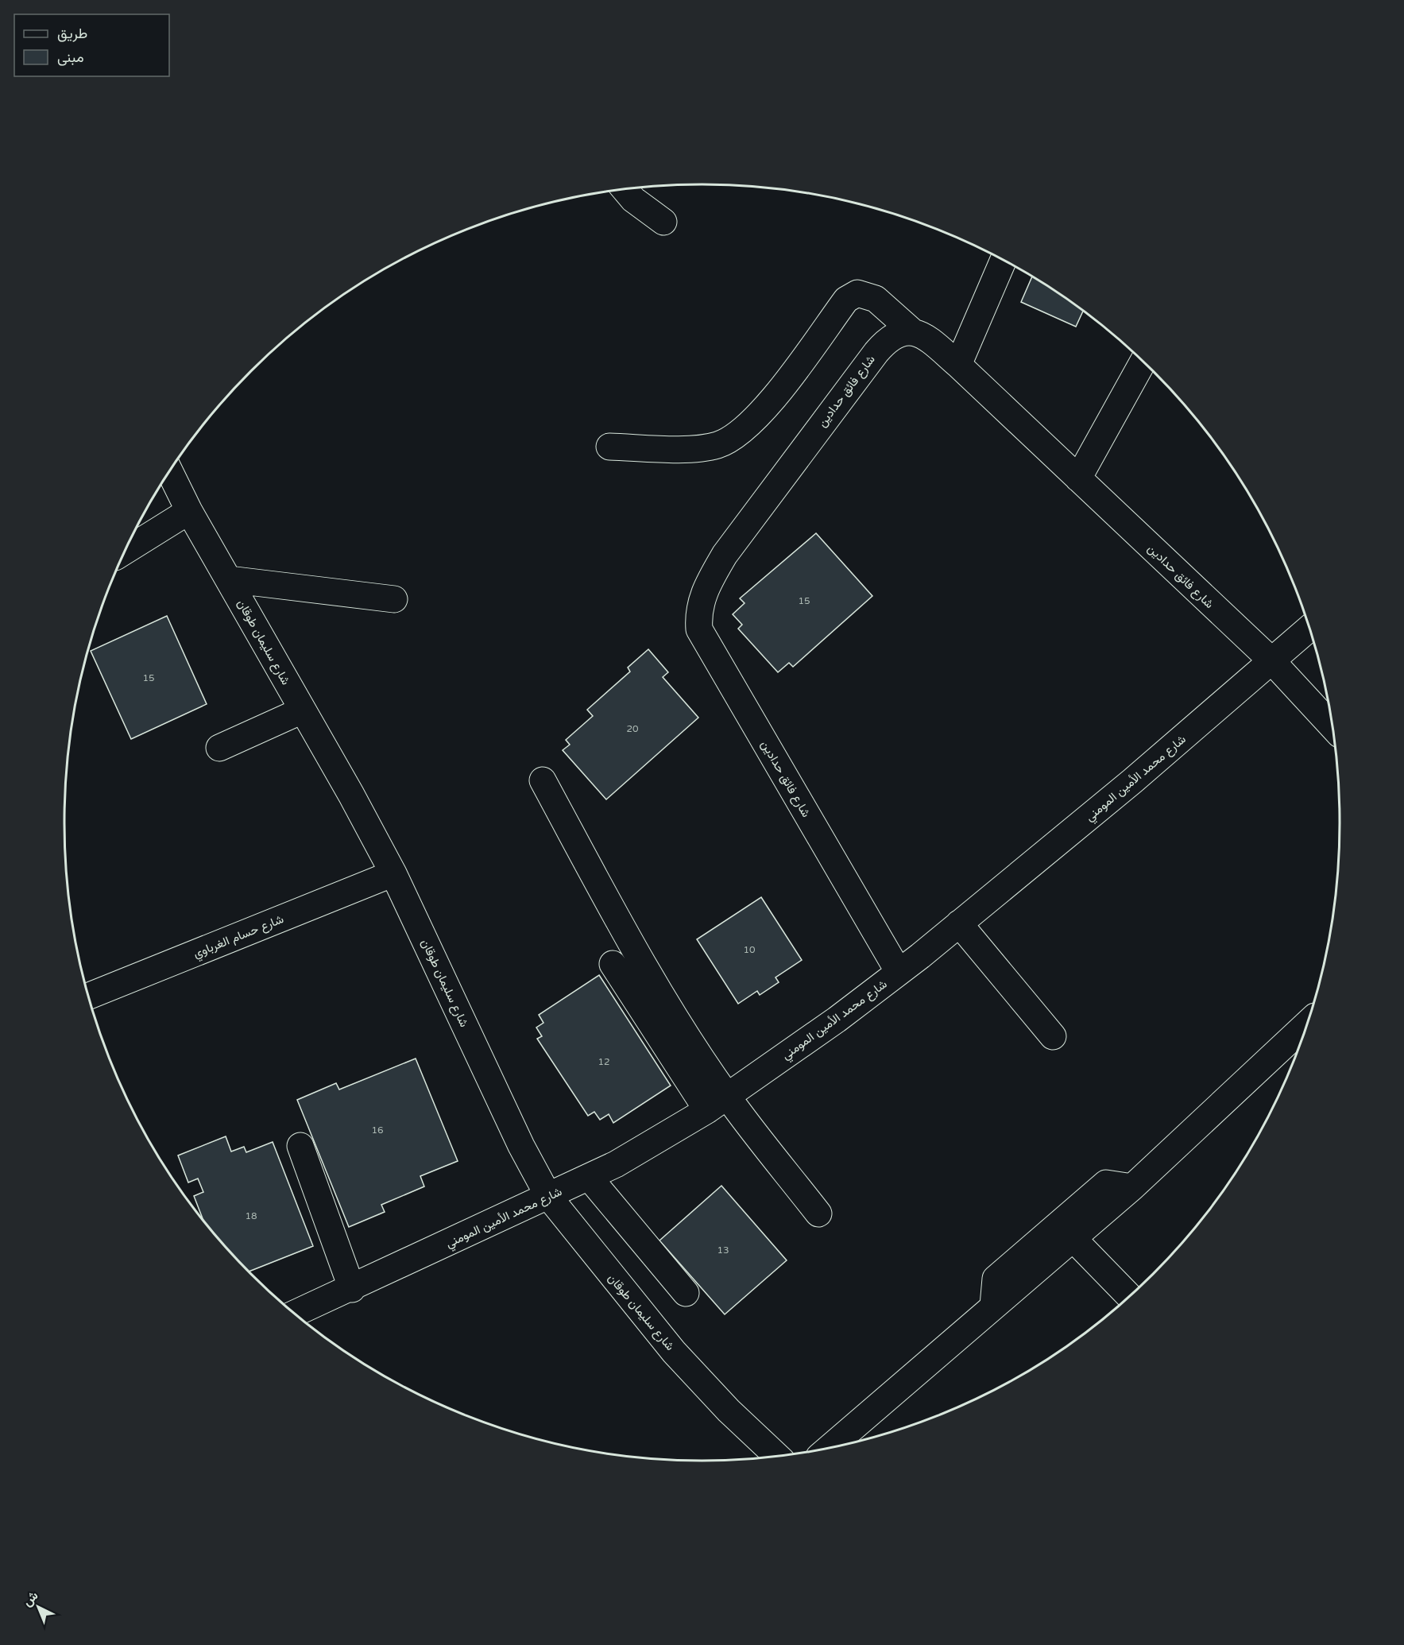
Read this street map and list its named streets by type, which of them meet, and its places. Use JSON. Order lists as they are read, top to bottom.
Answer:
{
  "streets": {
    "street": [
      "شارع فائق حدادين",
      "شارع سليمان طوقان",
      "شارع محمد الأمين المومني",
      "شارع حسام الغرباوي"
    ]
  },
  "crossings": [
    ["شارع فائق حدادين", "شارع محمد الأمين المومني"],
    ["شارع سليمان طوقان", "شارع محمد الأمين المومني"],
    ["شارع سليمان طوقان", "شارع حسام الغرباوي"]
  ],
  "house_numbers": [
    "15",
    "15",
    "20",
    "10",
    "12",
    "16",
    "18",
    "13"
  ],
  "legend": ["طريق", "مبنى"],
  "north": "top left"
}
